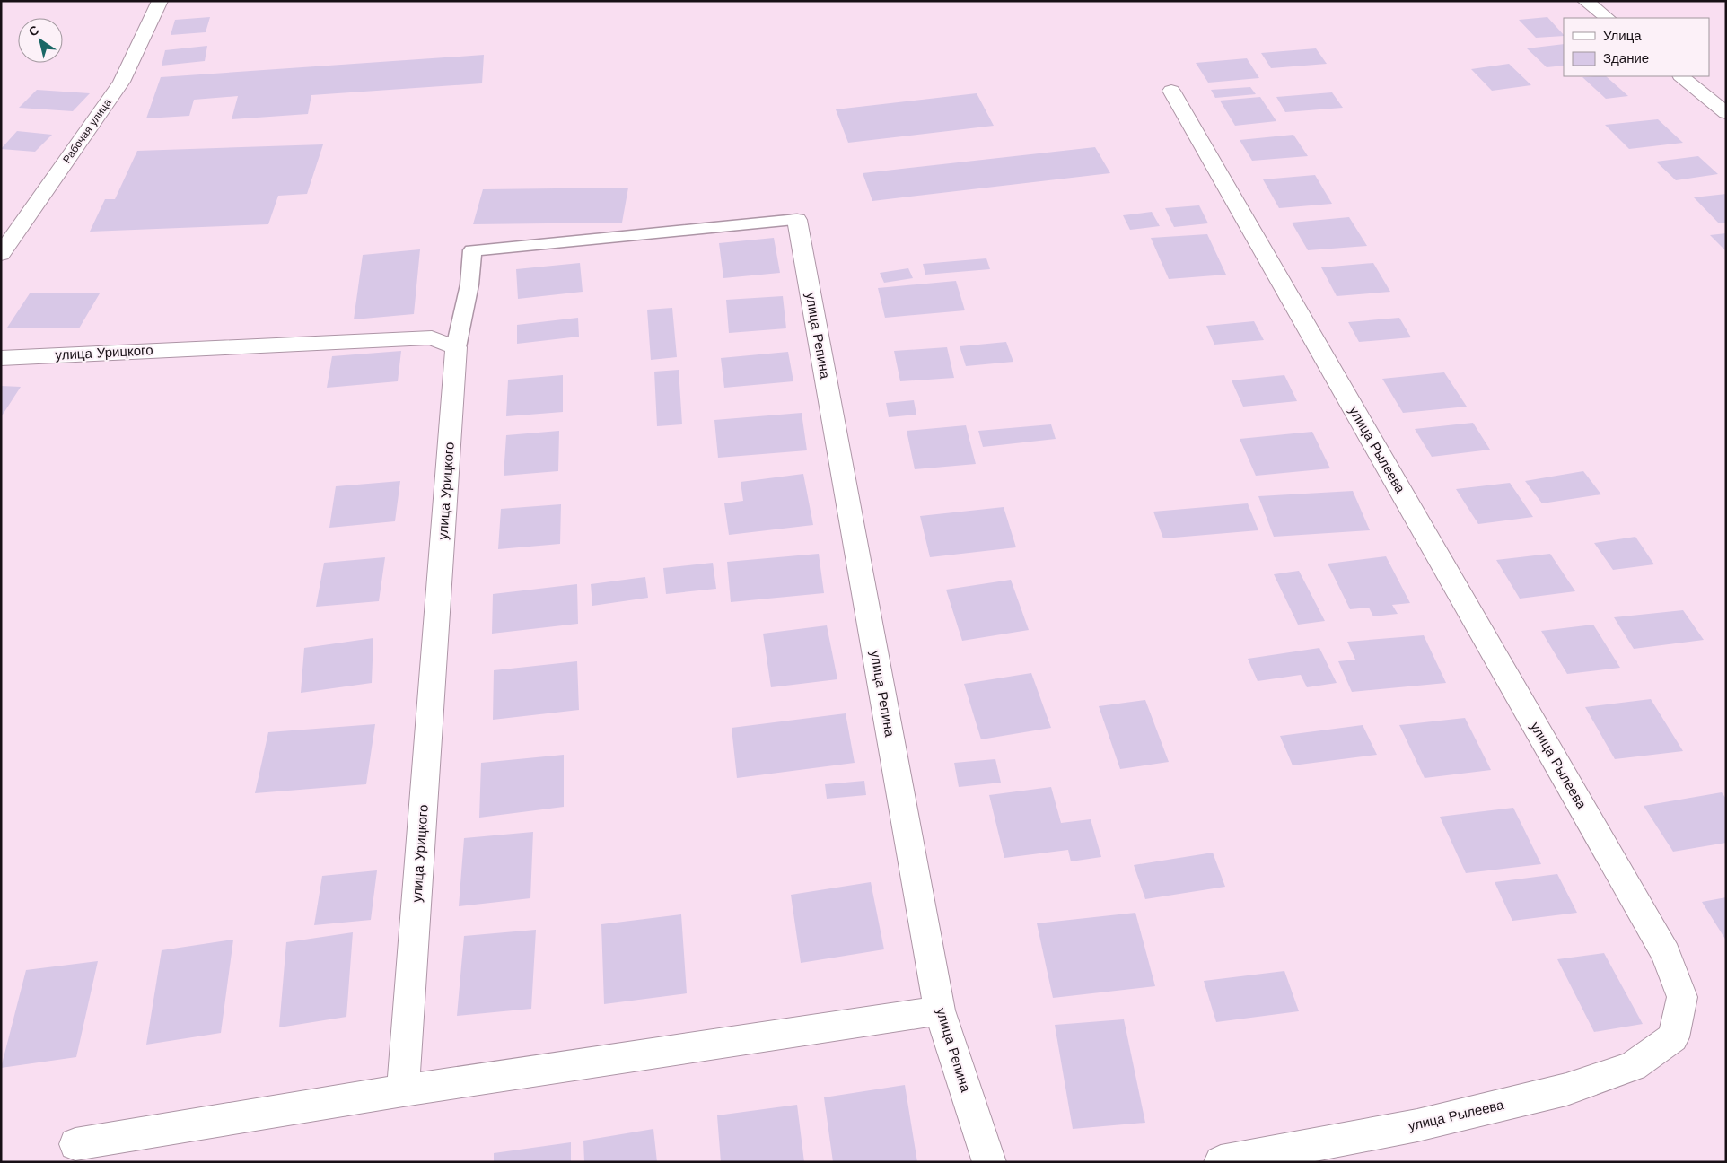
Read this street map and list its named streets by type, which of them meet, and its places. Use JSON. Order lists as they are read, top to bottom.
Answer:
{
  "streets": {
    "street": [
      "Рабочая улица",
      "улица Репина",
      "улица Урицкого",
      "улица Рылеева"
    ]
  },
  "legend": ["Улица", "Здание"],
  "north": "top left"
}
